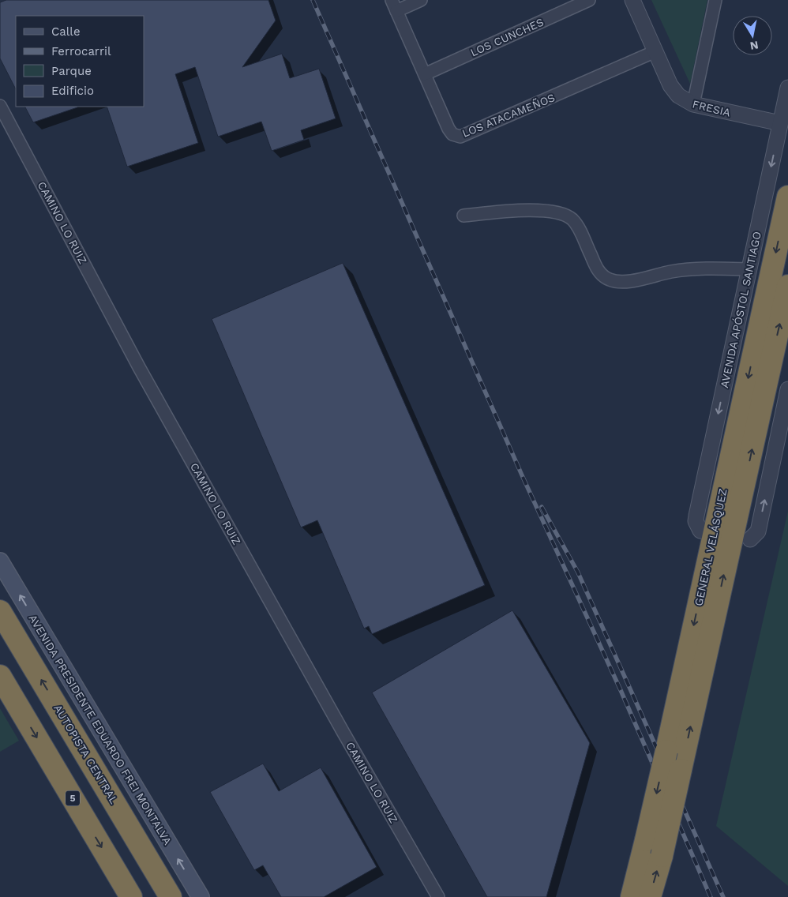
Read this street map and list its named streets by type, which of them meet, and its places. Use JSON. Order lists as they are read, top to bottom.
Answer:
{
  "streets": {
    "highway": ["GENERAL VELÁSQUEZ", "AUTOPISTA CENTRAL", "5"],
    "main road": ["AVENIDA PRESIDENTE EDUARDO FREI MONTALVA"],
    "street": [
      "LOS CUNCHES",
      "FRESIA",
      "LOS ATACAMEÑOS",
      "CAMINO LO RUIZ",
      "AVENIDA APÓSTOL SANTIAGO"
    ]
  },
  "crossings": [
    ["LOS CUNCHES", "LOS ATACAMEÑOS"],
    ["FRESIA", "LOS ATACAMEÑOS"],
    ["FRESIA", "AVENIDA APÓSTOL SANTIAGO"]
  ],
  "one_way": ["AVENIDA APÓSTOL SANTIAGO", "AVENIDA PRESIDENTE EDUARDO FREI MONTALVA"],
  "legend": [
    "Calle",
    "Ferrocarril",
    "Parque",
    "Edificio"
  ],
  "north": "bottom"
}
